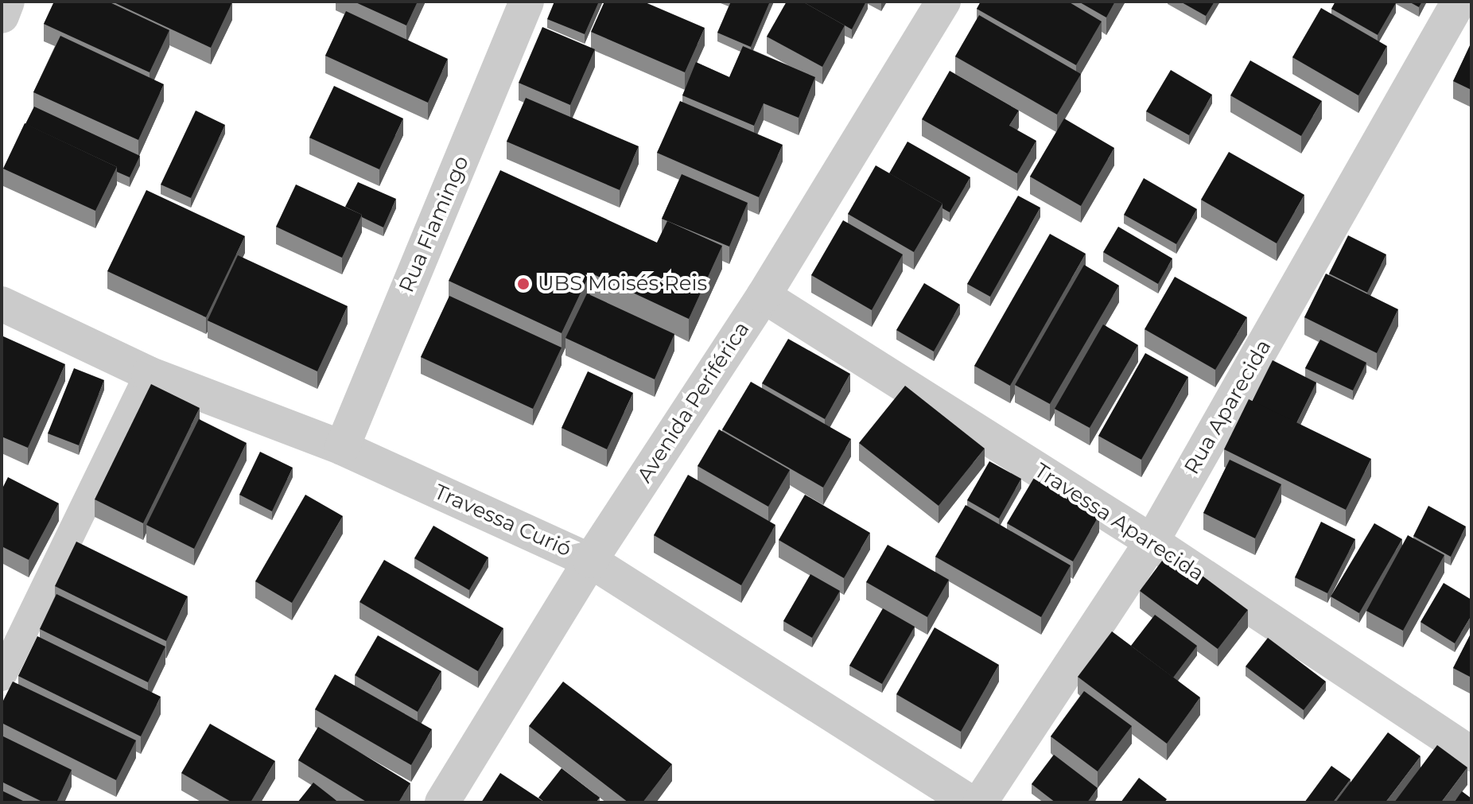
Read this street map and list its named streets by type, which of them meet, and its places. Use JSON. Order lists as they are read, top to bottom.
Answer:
{
  "streets": {
    "street": [
      "Rua Flamingo",
      "Avenida Periférica",
      "Rua Aparecida",
      "Travessa Curió",
      "Travessa Aparecida"
    ]
  },
  "crossings": [
    ["Rua Flamingo", "Travessa Curió"],
    ["Avenida Periférica", "Travessa Curió"],
    ["Avenida Periférica", "Travessa Aparecida"],
    ["Rua Aparecida", "Travessa Aparecida"]
  ],
  "places": ["UBS Moisés Reis"]
}
